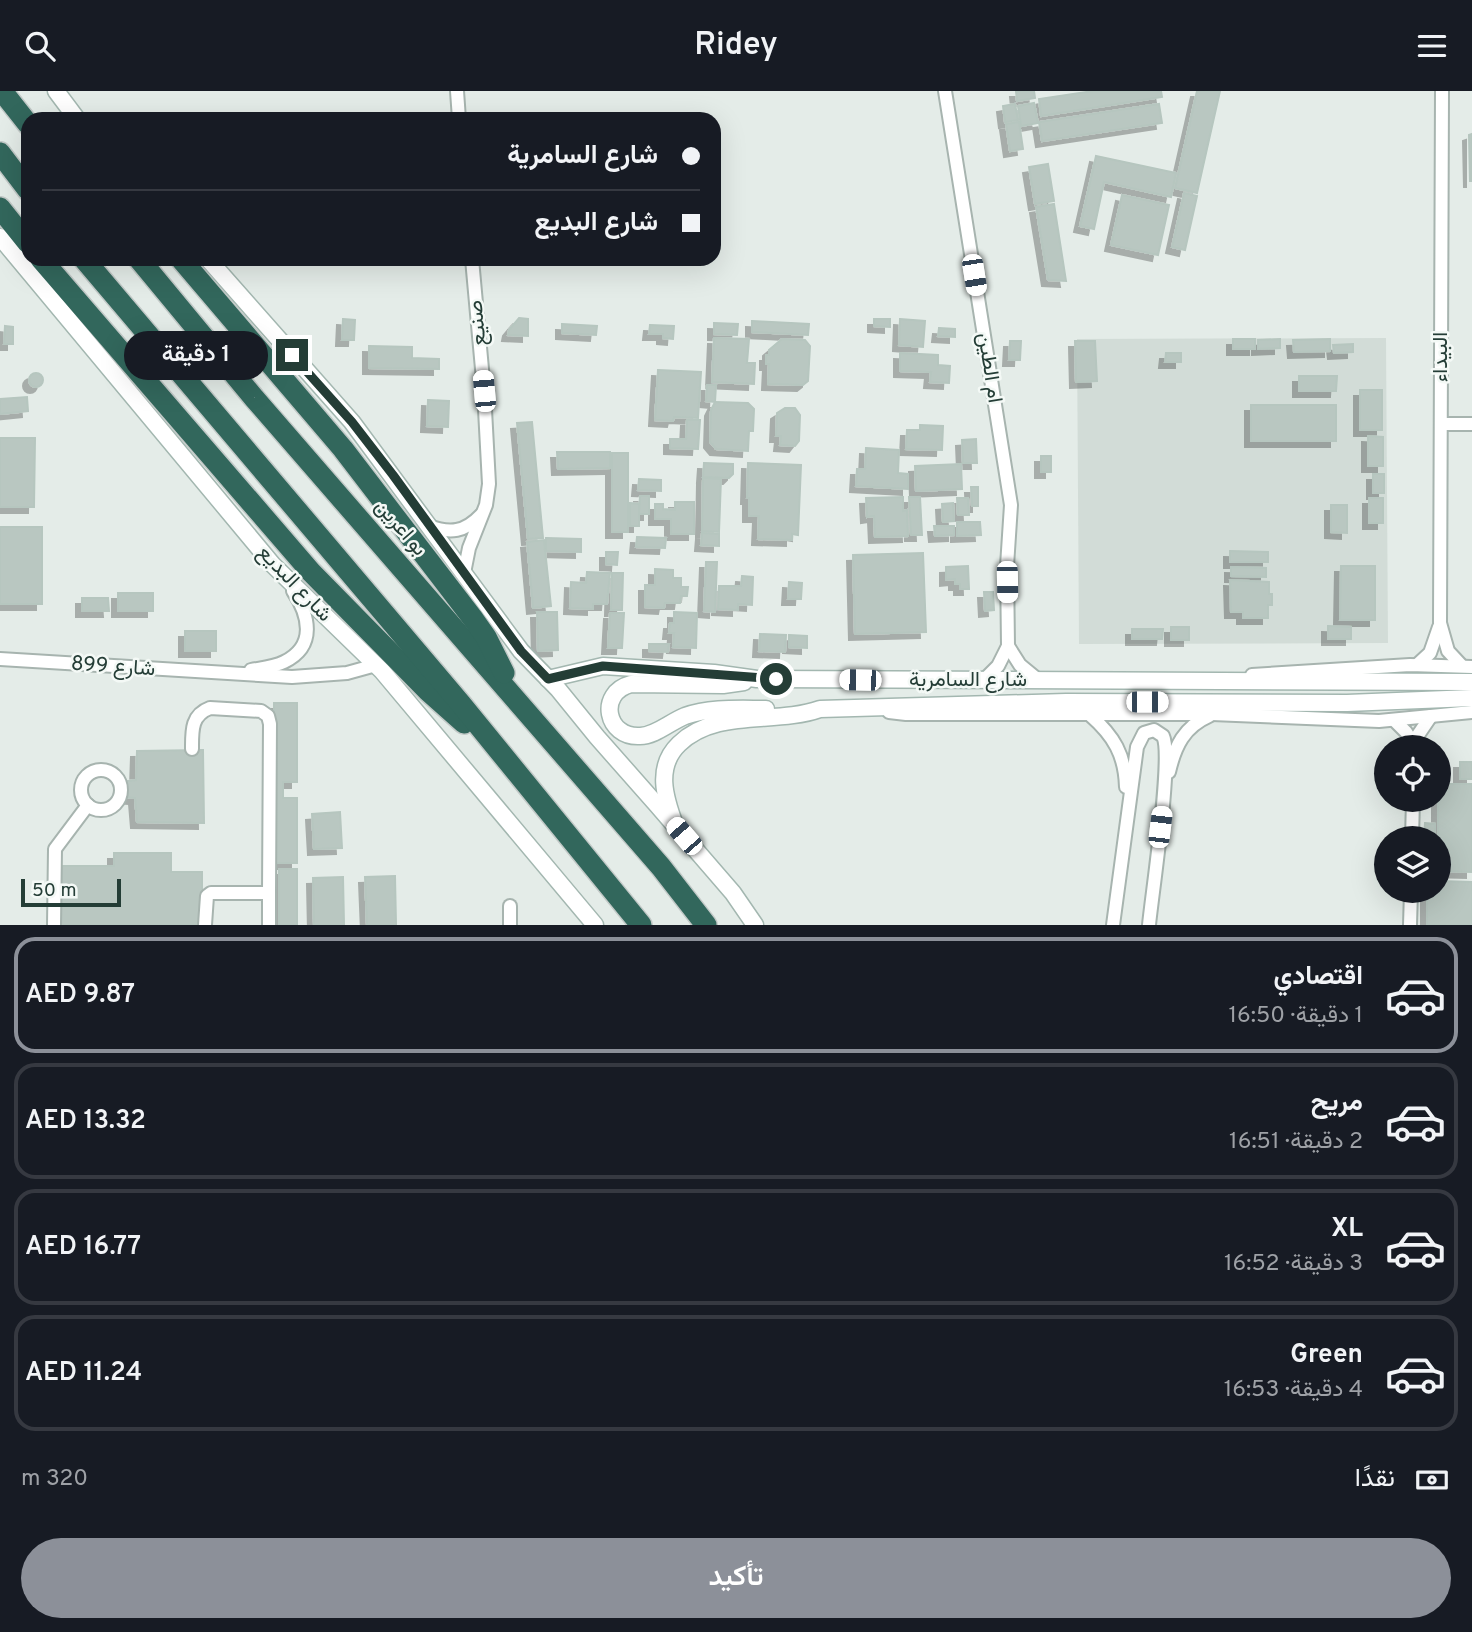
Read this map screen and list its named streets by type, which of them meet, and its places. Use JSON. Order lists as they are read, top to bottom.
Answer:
{
  "streets": {
    "highway": ["بو اعرين"],
    "street": [
      "صنيع",
      "البيداء",
      "ام الطين",
      "شارع البديع",
      "شارع 899",
      "شارع السامرية"
    ]
  },
  "crossings": [
    ["البيداء", "شارع السامرية"],
    ["شارع البديع", "شارع 899"]
  ],
  "scale_bar": "50 m",
  "page": {
    "header": "Ridey",
    "banner": ["شارع السامرية", "شارع البديع"],
    "bubble": "1 دقيقة",
    "scale": "50 m",
    "list": [
      {
        "name": "اقتصادي",
        "note": "1 دقيقة · 16:50",
        "value": "AED 9.87"
      },
      {
        "name": "مريح",
        "note": "2 دقيقة · 16:51",
        "value": "AED 13.32"
      },
      {
        "name": "XL",
        "note": "3 دقيقة · 16:52",
        "value": "AED 16.77"
      },
      {
        "name": "Green",
        "note": "4 دقيقة · 16:53",
        "value": "AED 11.24"
      }
    ],
    "pay": ["نقدًا", "320 m"],
    "buttons": "تأكيد"
  }
}
